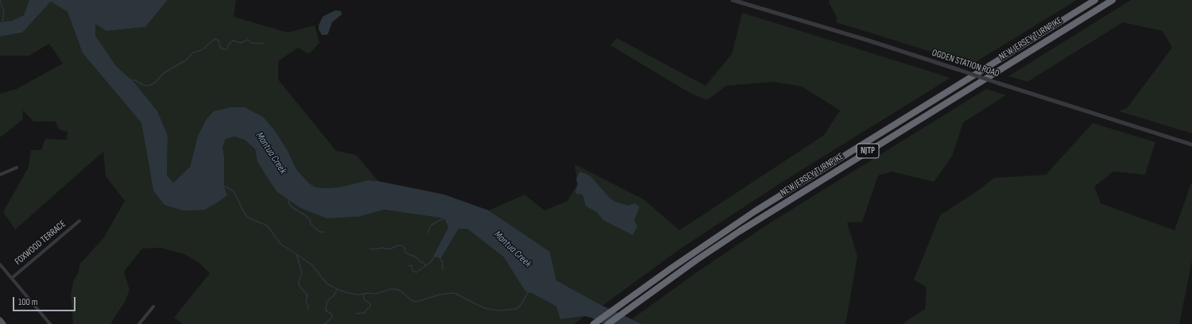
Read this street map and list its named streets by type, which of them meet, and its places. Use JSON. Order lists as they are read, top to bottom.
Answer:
{
  "streets": {
    "highway": ["NEW JERSEY TURNPIKE", "NJTP"],
    "street": ["OGDEN STATION ROAD", "FOXWOOD TERRACE"]
  },
  "water": ["Mantua Creek"],
  "scale_bar": "100 m"
}
